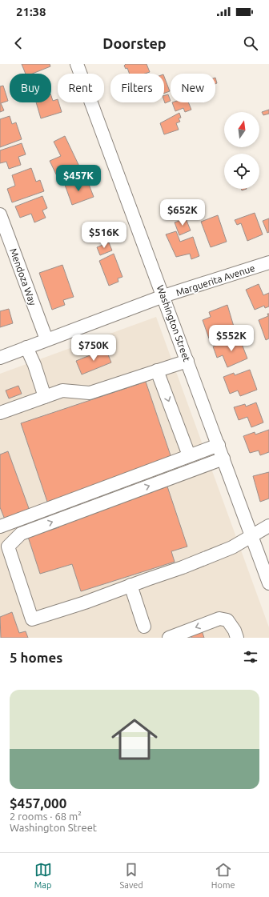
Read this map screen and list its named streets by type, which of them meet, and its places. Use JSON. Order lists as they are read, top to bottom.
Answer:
{
  "streets": {
    "street": ["Mendoza Way", "Marguerita Avenue", "Washington Street"]
  },
  "crossings": [
    ["Mendoza Way", "Marguerita Avenue"],
    ["Marguerita Avenue", "Washington Street"]
  ],
  "north": "top",
  "page": {
    "status": "21:38",
    "header": "Doorstep",
    "chip": [
      "Buy",
      "Rent",
      "Filters",
      "New"
    ],
    "price": [
      "$457K",
      "$652K",
      "$516K",
      "$552K",
      "$750K"
    ],
    "heading": "5 homes",
    "list": [
      {
        "name": "$457,000",
        "note": "2 rooms · 68 m² · Washington Street"
      }
    ],
    "tabs": ["Map", "Saved", "Home"]
  }
}
